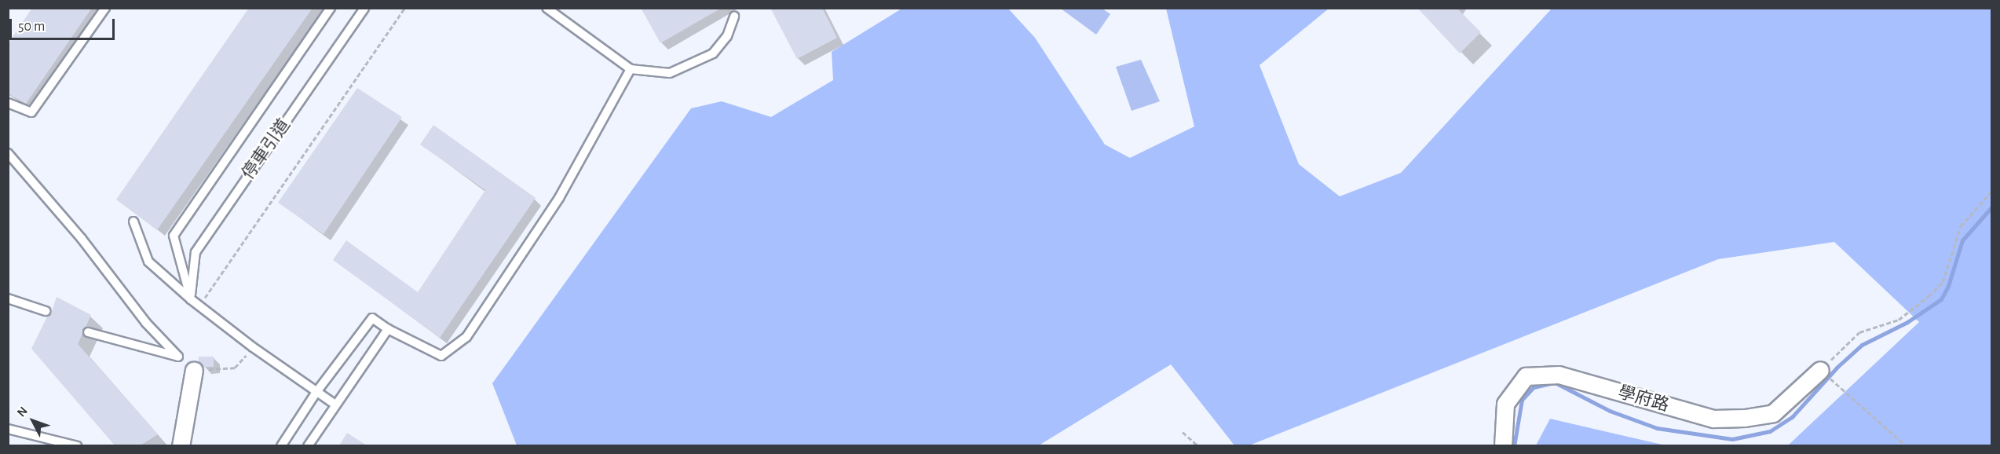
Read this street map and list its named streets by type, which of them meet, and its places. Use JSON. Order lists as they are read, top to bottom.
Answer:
{
  "streets": {
    "street": ["學府路"],
    "lane": ["停車引道"]
  },
  "scale_bar": "50 m",
  "north": "top left"
}
